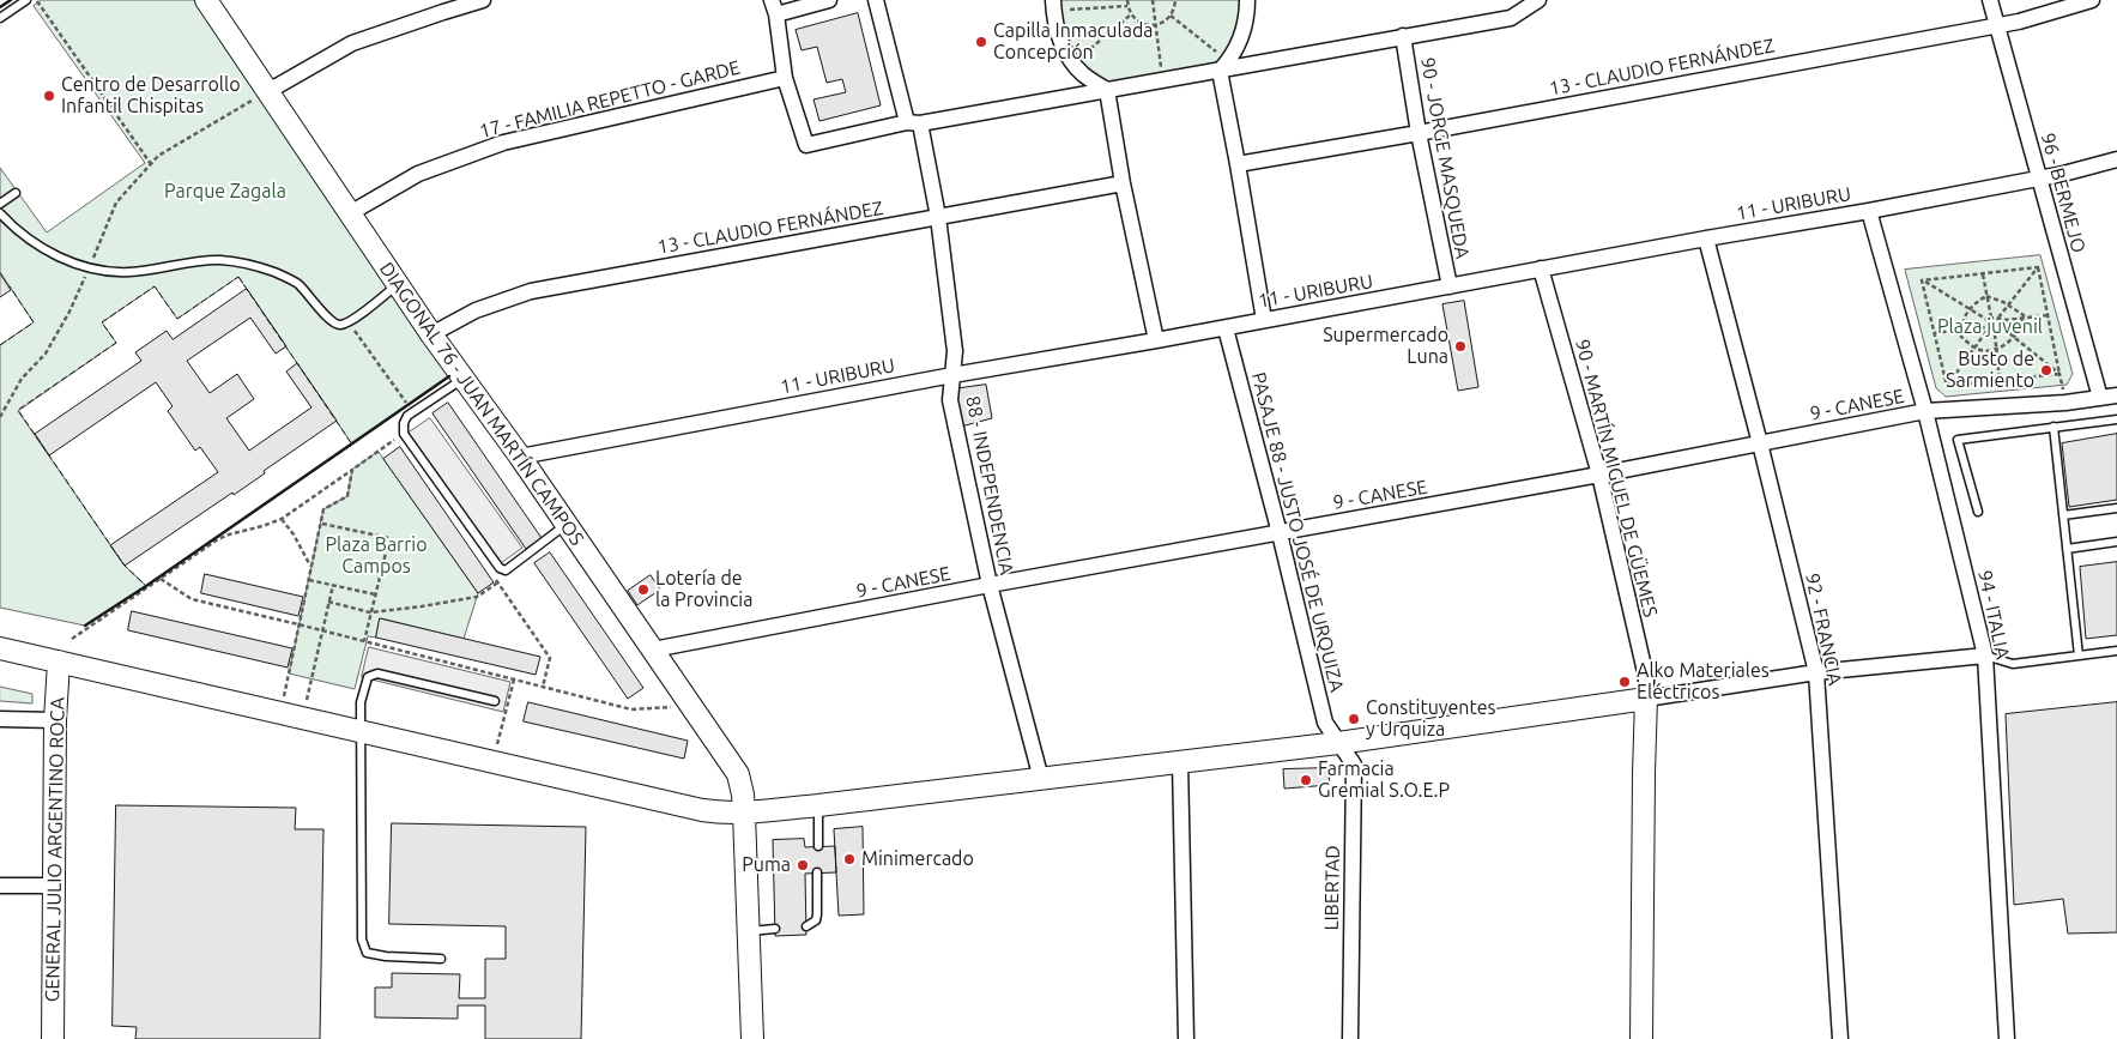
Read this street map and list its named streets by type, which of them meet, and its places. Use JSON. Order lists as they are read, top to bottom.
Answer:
{
  "streets": {
    "main road": ["DIAGONAL 76 - JUAN MARTÍN CAMPOS", "GENERAL JULIO ARGENTINO ROCA"],
    "street": [
      "13 - CLAUDIO FERNÁNDEZ",
      "17 - FAMILIA REPETTO - GARDE",
      "90 - JORGE MASQUEDA",
      "96 - BERMEJO",
      "11 - URIBURU",
      "9 - CANESE",
      "90 - MARTÍN MIGUEL DE GÜEMES",
      "88 - INDEPENDENCIA",
      "PASAJE 88 - JUSTO JOSÉ DE URQUIZA",
      "94 - ITALIA",
      "92 - FRANCIA",
      "LIBERTAD"
    ]
  },
  "crossings": [
    ["13 - CLAUDIO FERNÁNDEZ", "90 - JORGE MASQUEDA"],
    ["13 - CLAUDIO FERNÁNDEZ", "96 - BERMEJO"],
    ["13 - CLAUDIO FERNÁNDEZ", "DIAGONAL 76 - JUAN MARTÍN CAMPOS"],
    ["13 - CLAUDIO FERNÁNDEZ", "88 - INDEPENDENCIA"],
    ["17 - FAMILIA REPETTO - GARDE", "DIAGONAL 76 - JUAN MARTÍN CAMPOS"],
    ["90 - JORGE MASQUEDA", "11 - URIBURU"],
    ["96 - BERMEJO", "11 - URIBURU"],
    ["96 - BERMEJO", "9 - CANESE"],
    ["11 - URIBURU", "DIAGONAL 76 - JUAN MARTÍN CAMPOS"],
    ["11 - URIBURU", "90 - MARTÍN MIGUEL DE GÜEMES"],
    ["11 - URIBURU", "88 - INDEPENDENCIA"],
    ["11 - URIBURU", "PASAJE 88 - JUSTO JOSÉ DE URQUIZA"],
    ["11 - URIBURU", "94 - ITALIA"],
    ["11 - URIBURU", "92 - FRANCIA"],
    ["DIAGONAL 76 - JUAN MARTÍN CAMPOS", "9 - CANESE"],
    ["9 - CANESE", "90 - MARTÍN MIGUEL DE GÜEMES"],
    ["9 - CANESE", "88 - INDEPENDENCIA"],
    ["9 - CANESE", "PASAJE 88 - JUSTO JOSÉ DE URQUIZA"],
    ["9 - CANESE", "94 - ITALIA"],
    ["9 - CANESE", "92 - FRANCIA"],
    ["PASAJE 88 - JUSTO JOSÉ DE URQUIZA", "LIBERTAD"]
  ],
  "parks": ["Parque Zagala", "Plaza juvenil", "Plaza Barrio Campos"],
  "places": [
    "Capilla Inmaculada Concepción",
    "Centro de Desarrollo Infantil Chispitas",
    "Supermercado Luna",
    "Busto de Sarmiento",
    "Lotería de la Provincia",
    "Alko Materiales Eléctricos",
    "Constituyentes y Urquiza",
    "Farmacia Gremial S.O.E.P",
    "Minimercado",
    "Puma"
  ]
}
